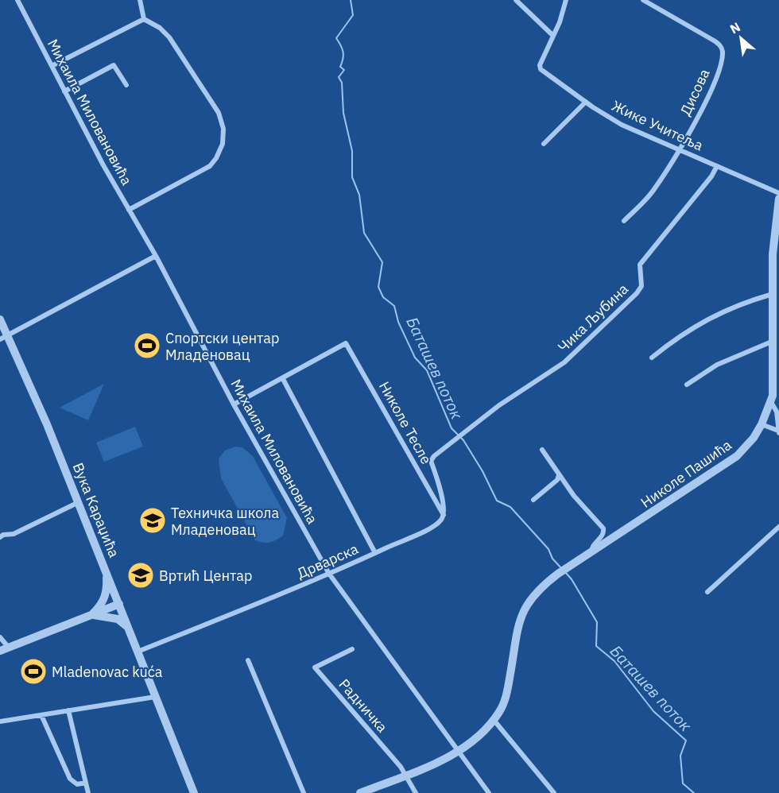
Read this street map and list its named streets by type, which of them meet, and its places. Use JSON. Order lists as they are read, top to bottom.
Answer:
{
  "streets": {
    "street": [
      "Дисова",
      "Михаила Миловановића",
      "Жике Учитеља",
      "Чика Љубина",
      "Николе Тесле",
      "Николе Пашића",
      "Вука Караџића",
      "Дрварска",
      "Радничка"
    ]
  },
  "crossings": [
    ["Дисова", "Жике Учитеља"],
    ["Михаила Миловановића", "Дрварска"],
    ["Жике Учитеља", "Чика Љубина"],
    ["Чика Љубина", "Николе Тесле"],
    ["Чика Љубина", "Дрварска"],
    ["Николе Тесле", "Дрварска"],
    ["Вука Караџића", "Дрварска"]
  ],
  "water": ["Баташев поток"],
  "places": {
    "sports": ["Спортски центар Младеновац", "Mladenovac kuća"],
    "school or university": ["Техничка школа Младеновац", "Вртић Центар"]
  },
  "north": "top left"
}
